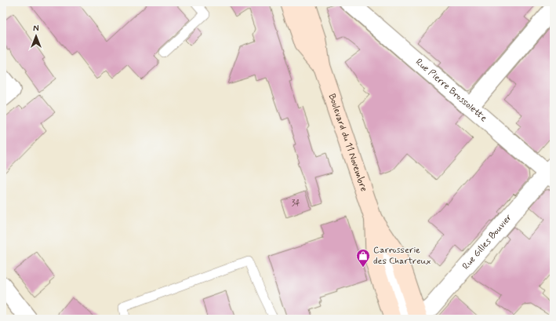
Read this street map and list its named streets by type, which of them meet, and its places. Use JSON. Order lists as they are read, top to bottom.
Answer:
{
  "streets": {
    "main road": ["Boulevard du 11 Novembre"],
    "street": ["Rue Pierre Brossolette", "Rue Gilles Bouvier"]
  },
  "crossings": [
    ["Rue Pierre Brossolette", "Rue Gilles Bouvier"],
    ["Boulevard du 11 Novembre", "Rue Gilles Bouvier"]
  ],
  "places": {
    "shop": ["Carrosserie des Chartreux"]
  },
  "house_numbers": ["34"],
  "north": "top"
}
